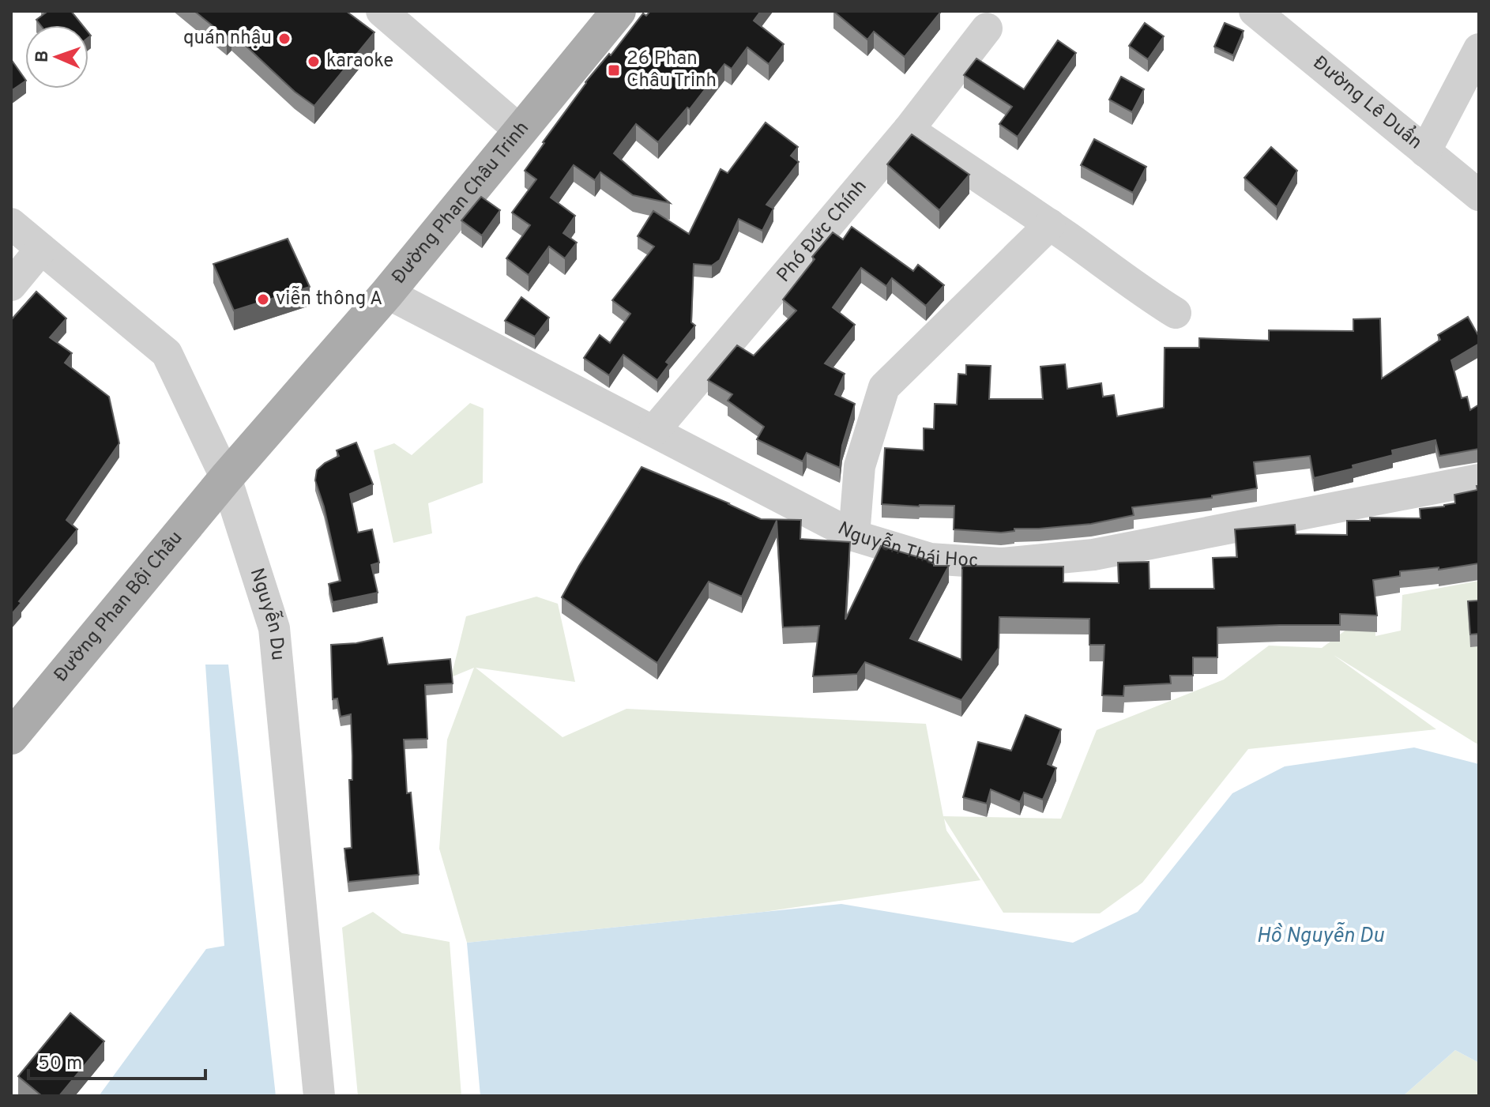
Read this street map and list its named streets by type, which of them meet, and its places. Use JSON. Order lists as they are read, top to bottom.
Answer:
{
  "streets": {
    "main road": ["Đường Phan Châu Trinh", "Đường Phan Bội Châu"],
    "street": [
      "Đường Lê Duẩn",
      "Phó Đức Chính",
      "Nguyễn Thái Học",
      "Nguyễn Du"
    ]
  },
  "crossings": [
    ["Đường Phan Châu Trinh", "Nguyễn Thái Học"],
    ["Đường Phan Châu Trinh", "Đường Phan Bội Châu"],
    ["Đường Phan Châu Trinh", "Nguyễn Du"],
    ["Phó Đức Chính", "Nguyễn Thái Học"],
    ["Đường Phan Bội Châu", "Nguyễn Du"]
  ],
  "water": ["Hồ Nguyễn Du"],
  "places": {
    "other": ["quán nhậu", "karaoke", "viễn thông A"],
    "transit": ["26 Phan Châu Trinh"]
  },
  "scale_bar": "50 m",
  "north": "left"
}
